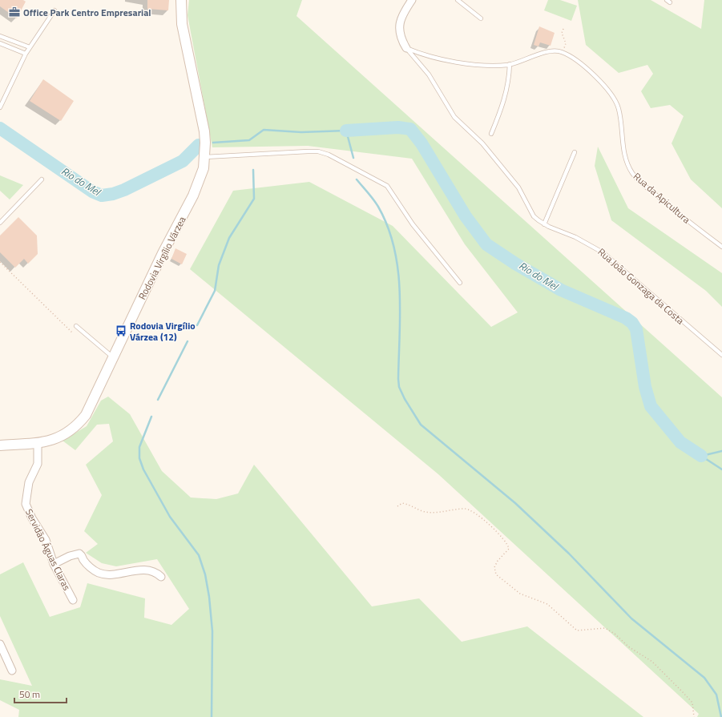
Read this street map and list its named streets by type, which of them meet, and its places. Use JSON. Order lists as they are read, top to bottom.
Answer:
{
  "streets": {
    "main road": ["Rodovia Virgílio Várzea"],
    "street": ["Rua João Gonzaga da Costa", "Servidão Águas Claras"],
    "lane": ["Rua da Apicultura"]
  },
  "crossings": [
    ["Rodovia Virgílio Várzea", "Servidão Águas Claras"]
  ],
  "water": ["Rio do Mel"],
  "places": {
    "office": ["Office Park Centro Empresarial"],
    "bus stop": ["Rodovia Virgílio Várzea (12)"]
  },
  "scale_bar": "50 m"
}
